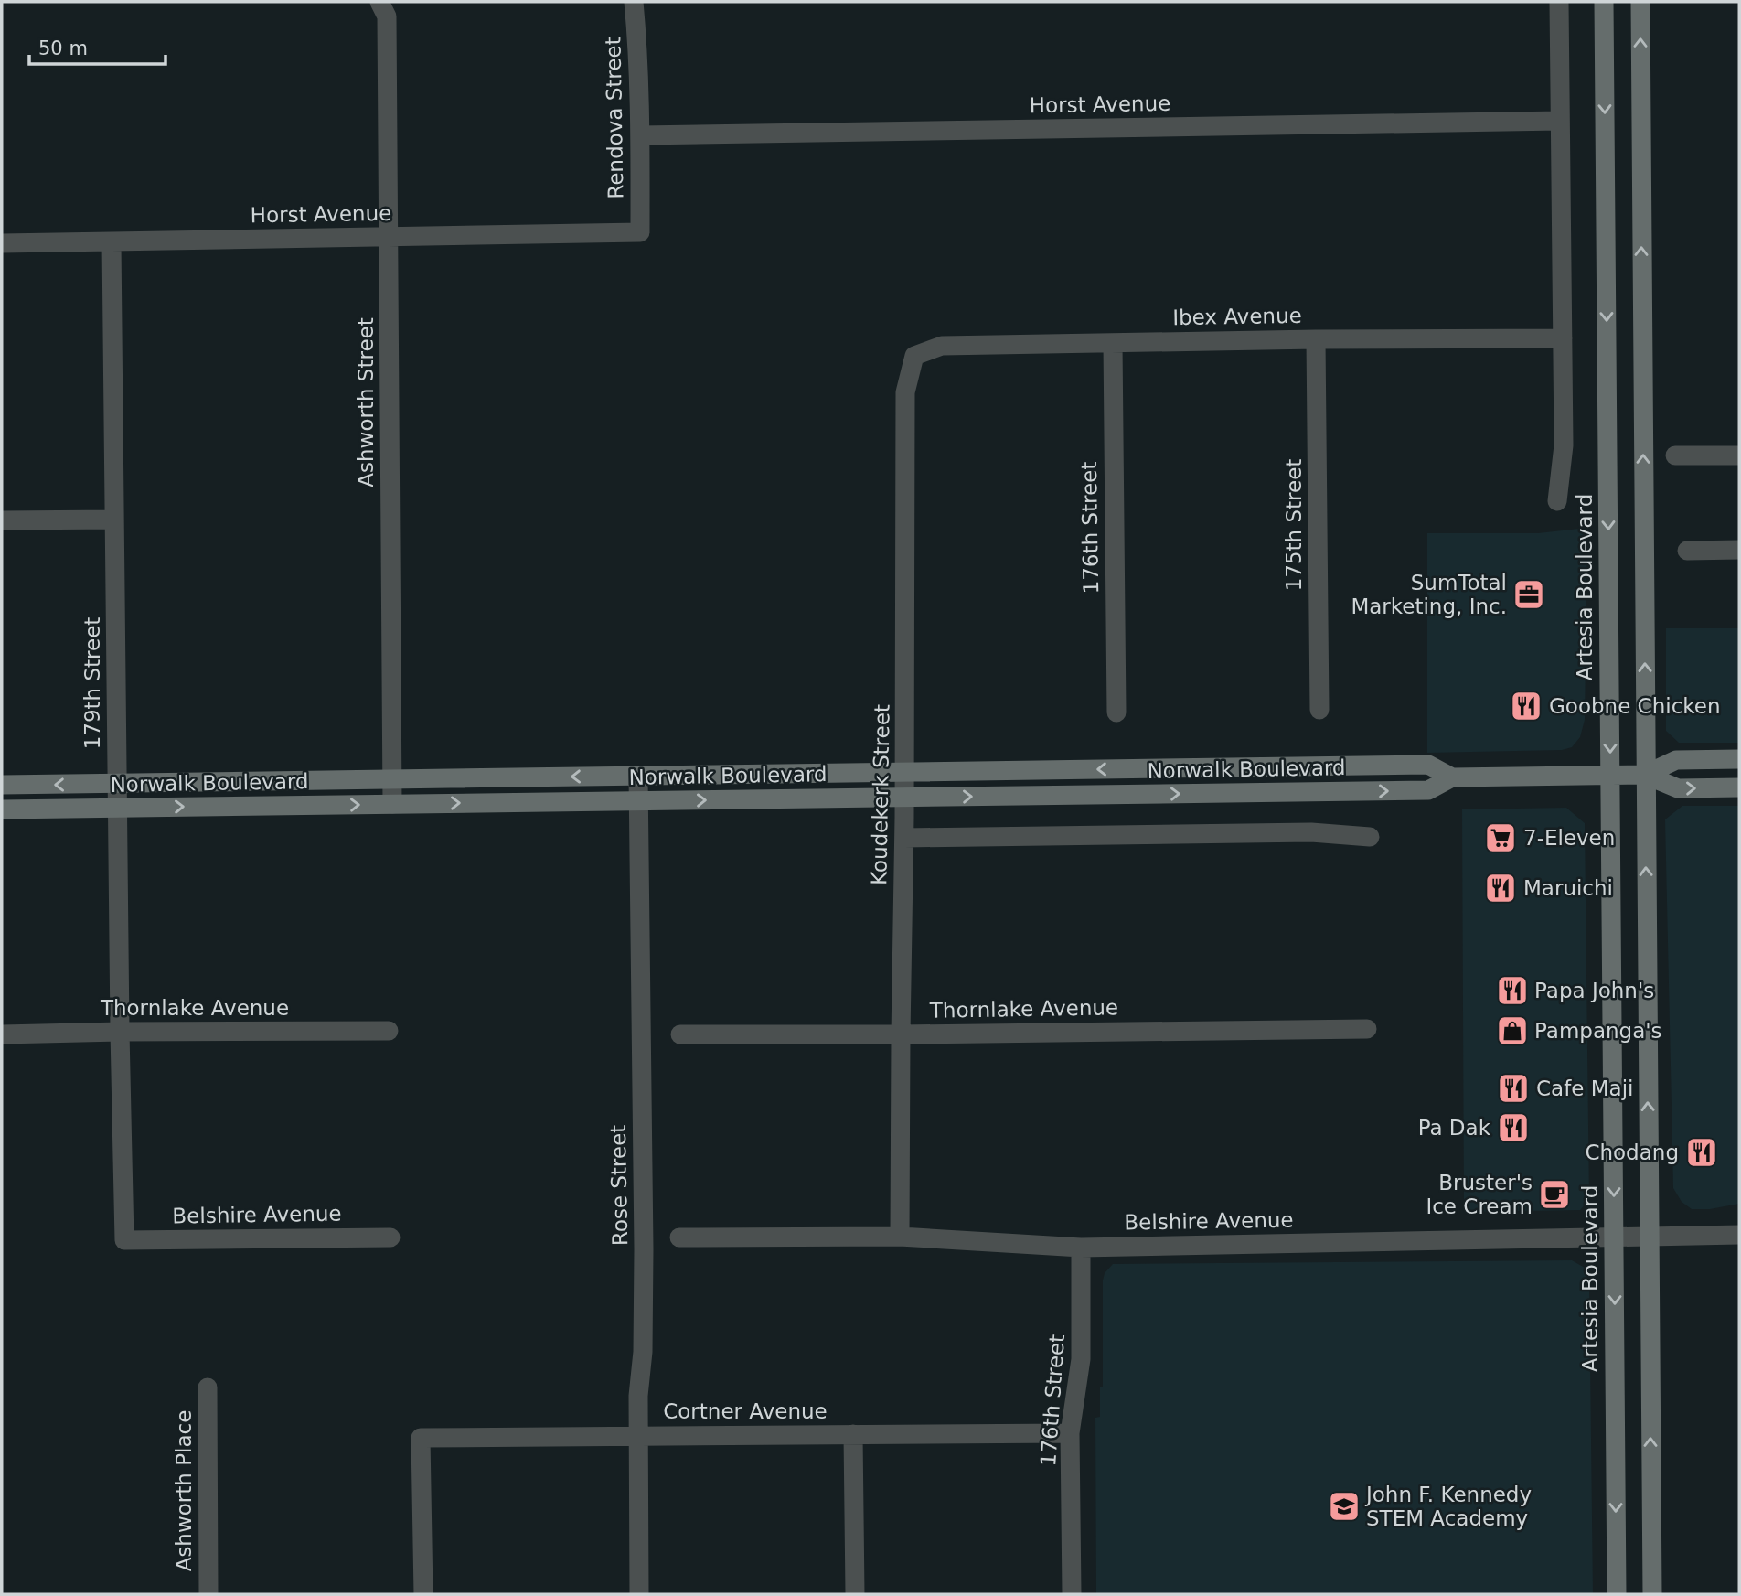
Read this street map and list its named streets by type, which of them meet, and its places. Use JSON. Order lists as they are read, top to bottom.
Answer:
{
  "streets": {
    "main road": ["Artesia Boulevard", "Norwalk Boulevard"],
    "street": [
      "Horst Avenue",
      "Rendova Street",
      "Ibex Avenue",
      "Ashworth Street",
      "175th Street",
      "176th Street",
      "179th Street",
      "Koudekerk Street",
      "Thornlake Avenue",
      "Rose Street",
      "Belshire Avenue",
      "Cortner Avenue",
      "Ashworth Place"
    ]
  },
  "crossings": [
    ["Horst Avenue", "Rendova Street"],
    ["Horst Avenue", "Ashworth Street"],
    ["Horst Avenue", "179th Street"],
    ["Ibex Avenue", "175th Street"],
    ["Ibex Avenue", "176th Street"],
    ["Ibex Avenue", "Koudekerk Street"],
    ["Ashworth Street", "Norwalk Boulevard"],
    ["176th Street", "Belshire Avenue"],
    ["176th Street", "Cortner Avenue"],
    ["Artesia Boulevard", "Norwalk Boulevard"],
    ["Artesia Boulevard", "Belshire Avenue"],
    ["179th Street", "Norwalk Boulevard"],
    ["179th Street", "Thornlake Avenue"],
    ["179th Street", "Belshire Avenue"],
    ["Norwalk Boulevard", "Koudekerk Street"],
    ["Norwalk Boulevard", "Rose Street"],
    ["Koudekerk Street", "Thornlake Avenue"],
    ["Koudekerk Street", "Belshire Avenue"],
    ["Rose Street", "Cortner Avenue"]
  ],
  "places": {
    "office": ["SumTotal Marketing, Inc."],
    "restaurant": [
      "Goobne Chicken",
      "Maruichi",
      "Papa John's",
      "Cafe Maji",
      "Pa Dak",
      "Chodang"
    ],
    "supermarket": ["7-Eleven"],
    "shop": ["Pampanga's"],
    "cafe": ["Bruster's Ice Cream"],
    "school or university": ["John F. Kennedy STEM Academy"]
  },
  "scale_bar": "50 m"
}
